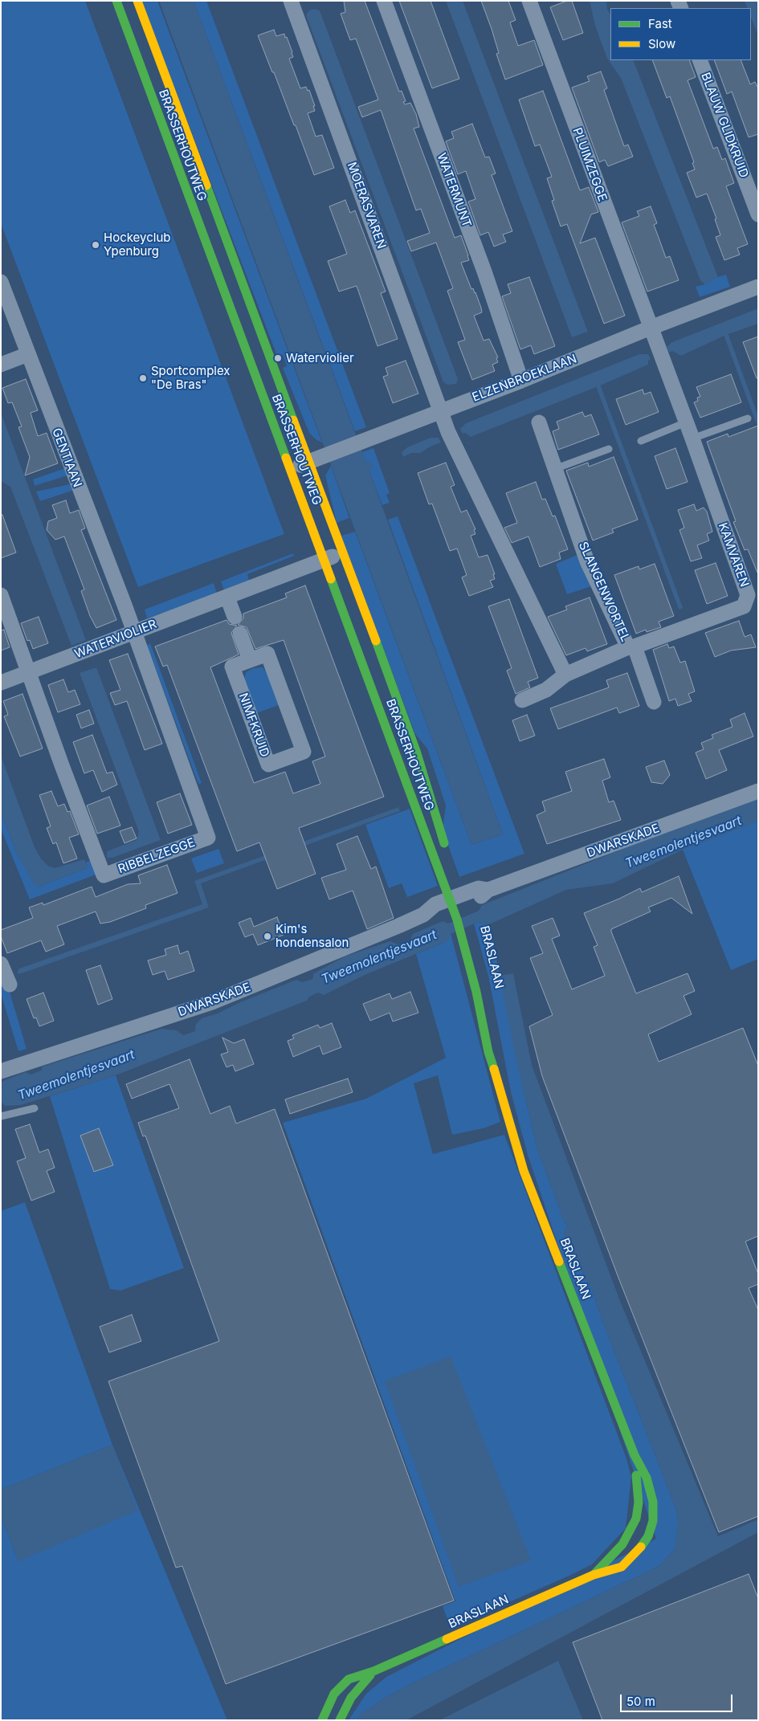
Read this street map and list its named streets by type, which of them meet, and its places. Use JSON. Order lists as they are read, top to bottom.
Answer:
{
  "streets": {
    "main road": ["BRASSERHOUTWEG", "BRASLAAN"],
    "street": [
      "BLAUW GLIDKRUID",
      "PLUIMZEGGE",
      "WATERMUNT",
      "MOERASVAREN",
      "ELZENBROEKLAAN",
      "GENTIAAN",
      "KAMVAREN",
      "SLANGENWORTEL",
      "WATERVIOLIER",
      "NIMFKRUID",
      "DWARSKADE",
      "RIBBELZEGGE"
    ]
  },
  "crossings": [
    ["BRASSERHOUTWEG", "ELZENBROEKLAAN"],
    ["BRASSERHOUTWEG", "WATERVIOLIER"],
    ["BRASSERHOUTWEG", "DWARSKADE"],
    ["BRASSERHOUTWEG", "BRASLAAN"],
    ["PLUIMZEGGE", "ELZENBROEKLAAN"],
    ["PLUIMZEGGE", "KAMVAREN"],
    ["WATERMUNT", "ELZENBROEKLAAN"],
    ["MOERASVAREN", "ELZENBROEKLAAN"],
    ["ELZENBROEKLAAN", "KAMVAREN"],
    ["GENTIAAN", "WATERVIOLIER"],
    ["GENTIAAN", "RIBBELZEGGE"],
    ["KAMVAREN", "SLANGENWORTEL"],
    ["WATERVIOLIER", "RIBBELZEGGE"],
    ["DWARSKADE", "BRASLAAN"]
  ],
  "water": ["Tweemolentjesvaart"],
  "places": [
    "Hockeyclub Ypenburg",
    "Waterviolier",
    "Sportcomplex \"De Bras\"",
    "Kim's hondensalon"
  ],
  "legend": ["Fast", "Slow"],
  "scale_bar": "50 m"
}
